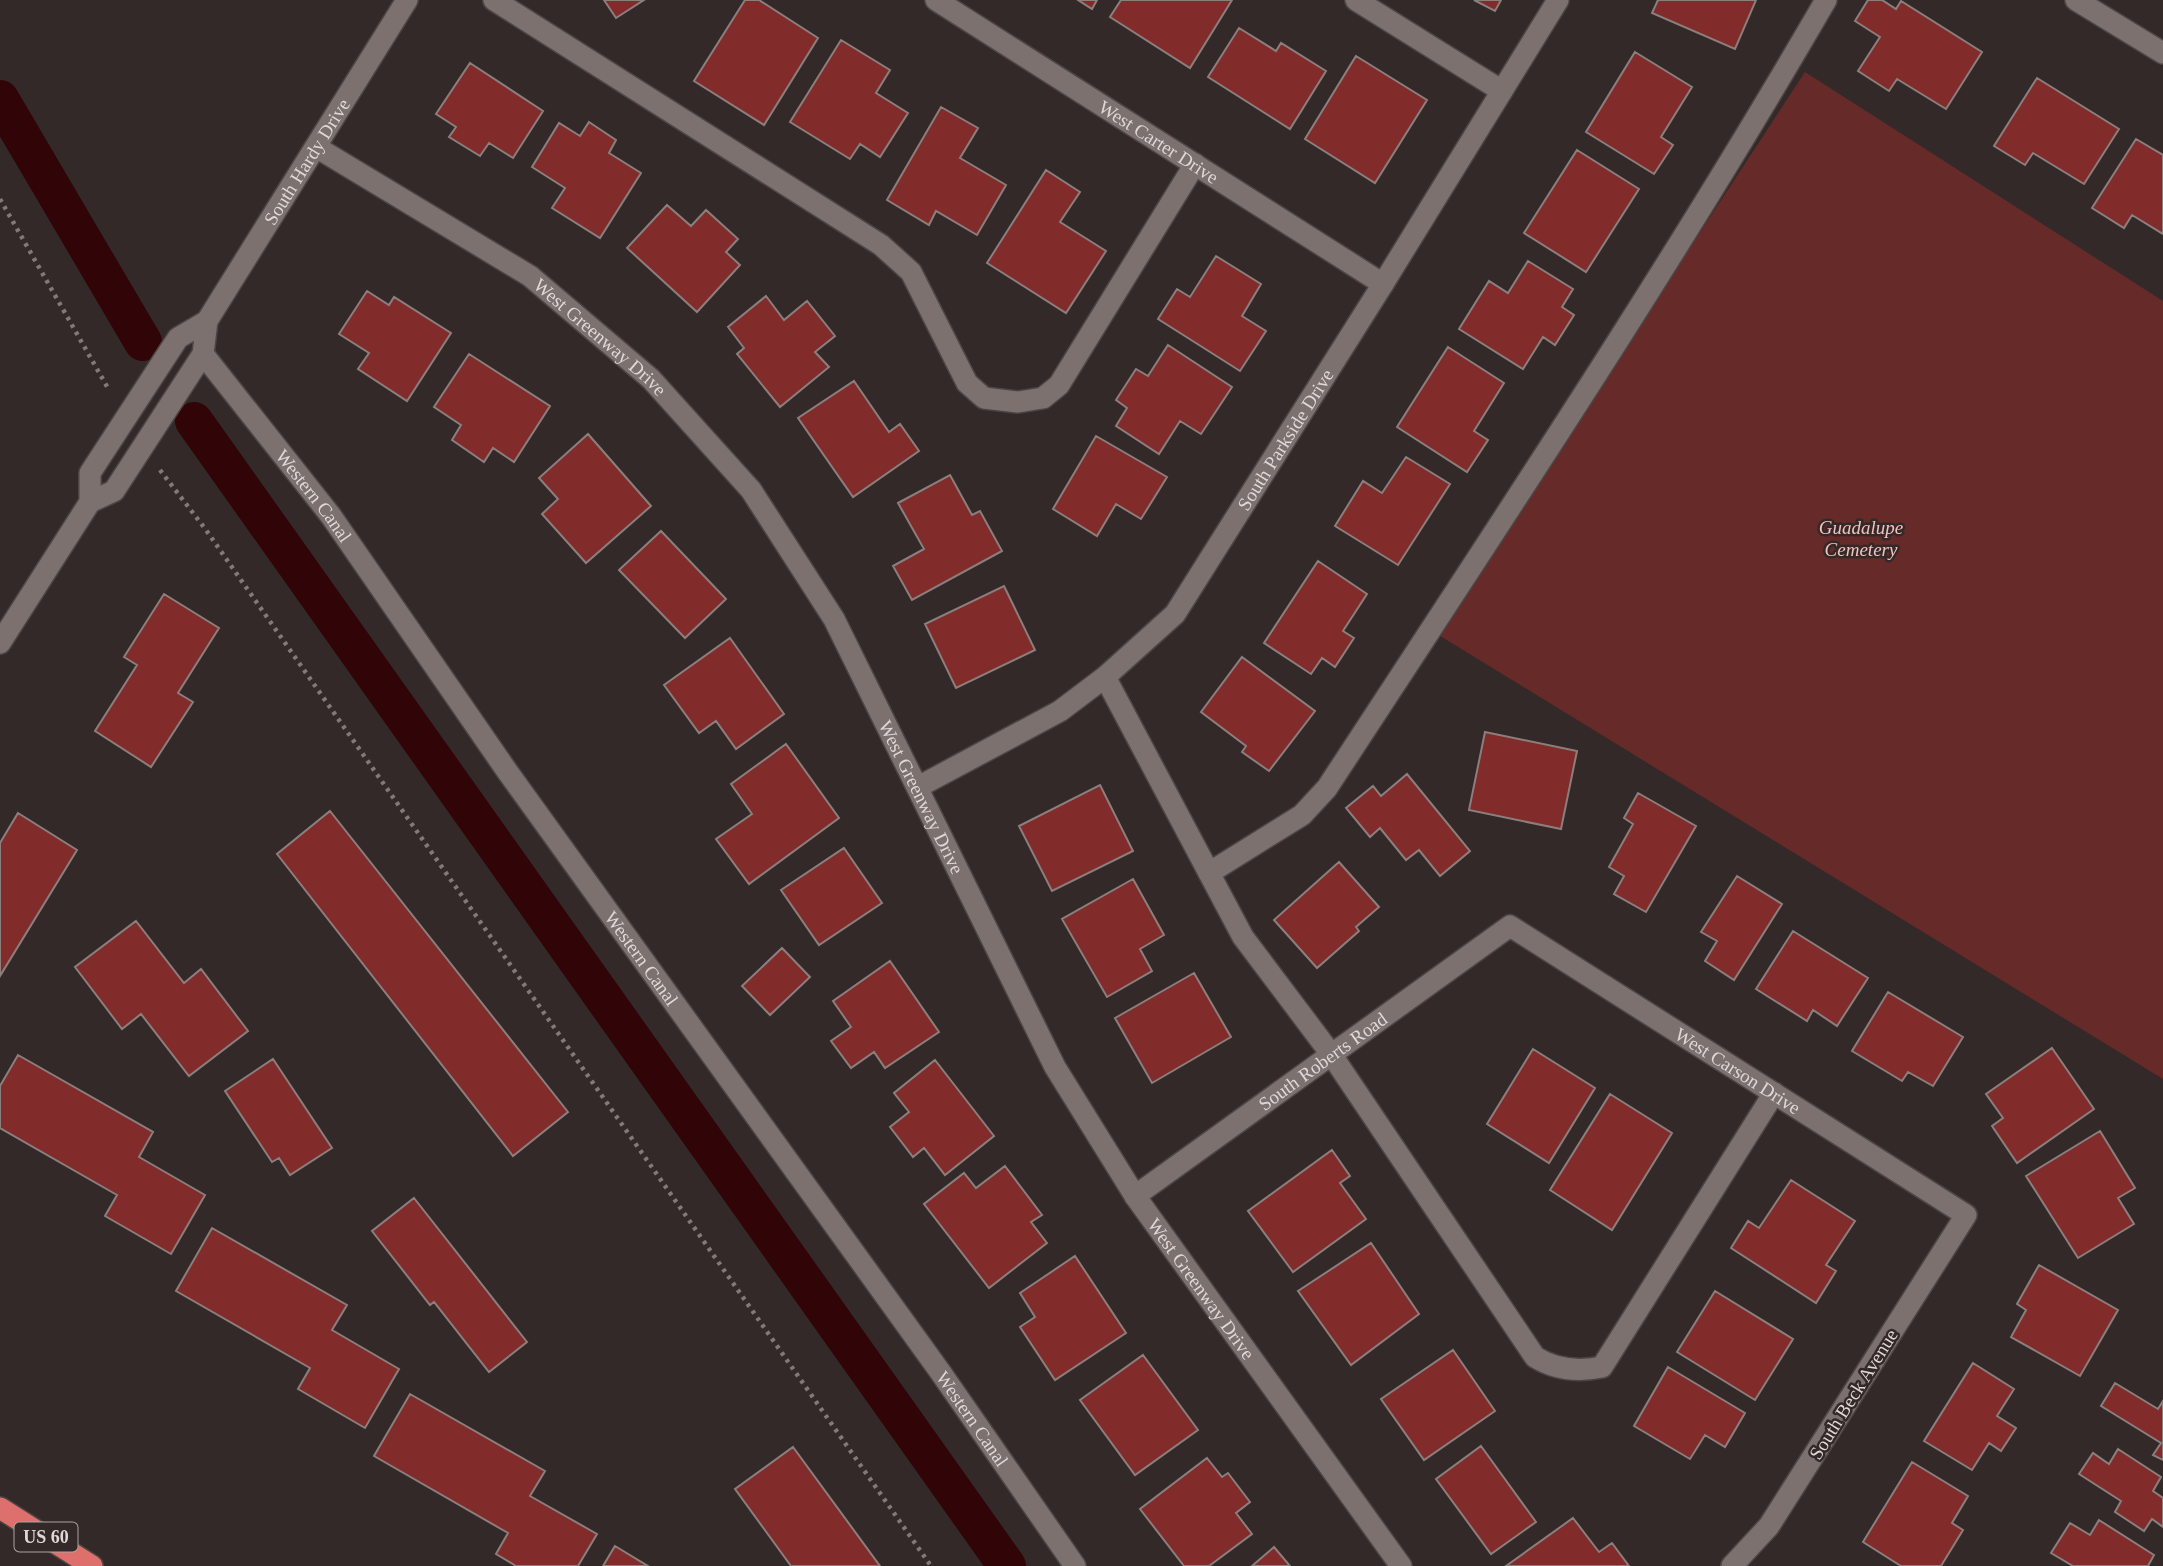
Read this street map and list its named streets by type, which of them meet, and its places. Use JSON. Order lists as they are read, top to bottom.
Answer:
{
  "streets": {
    "highway": ["US 60"],
    "street": [
      "West Carter Drive",
      "South Hardy Drive",
      "West Greenway Drive",
      "South Parkside Drive",
      "Western Canal",
      "South Roberts Road",
      "West Carson Drive",
      "South Beck Avenue"
    ]
  },
  "crossings": [
    ["West Carter Drive", "South Parkside Drive"],
    ["South Hardy Drive", "West Greenway Drive"],
    ["South Hardy Drive", "Western Canal"],
    ["West Greenway Drive", "South Parkside Drive"],
    ["West Greenway Drive", "South Roberts Road"],
    ["South Roberts Road", "West Carson Drive"],
    ["West Carson Drive", "South Beck Avenue"]
  ],
  "parks": ["Guadalupe Cemetery"]
}
